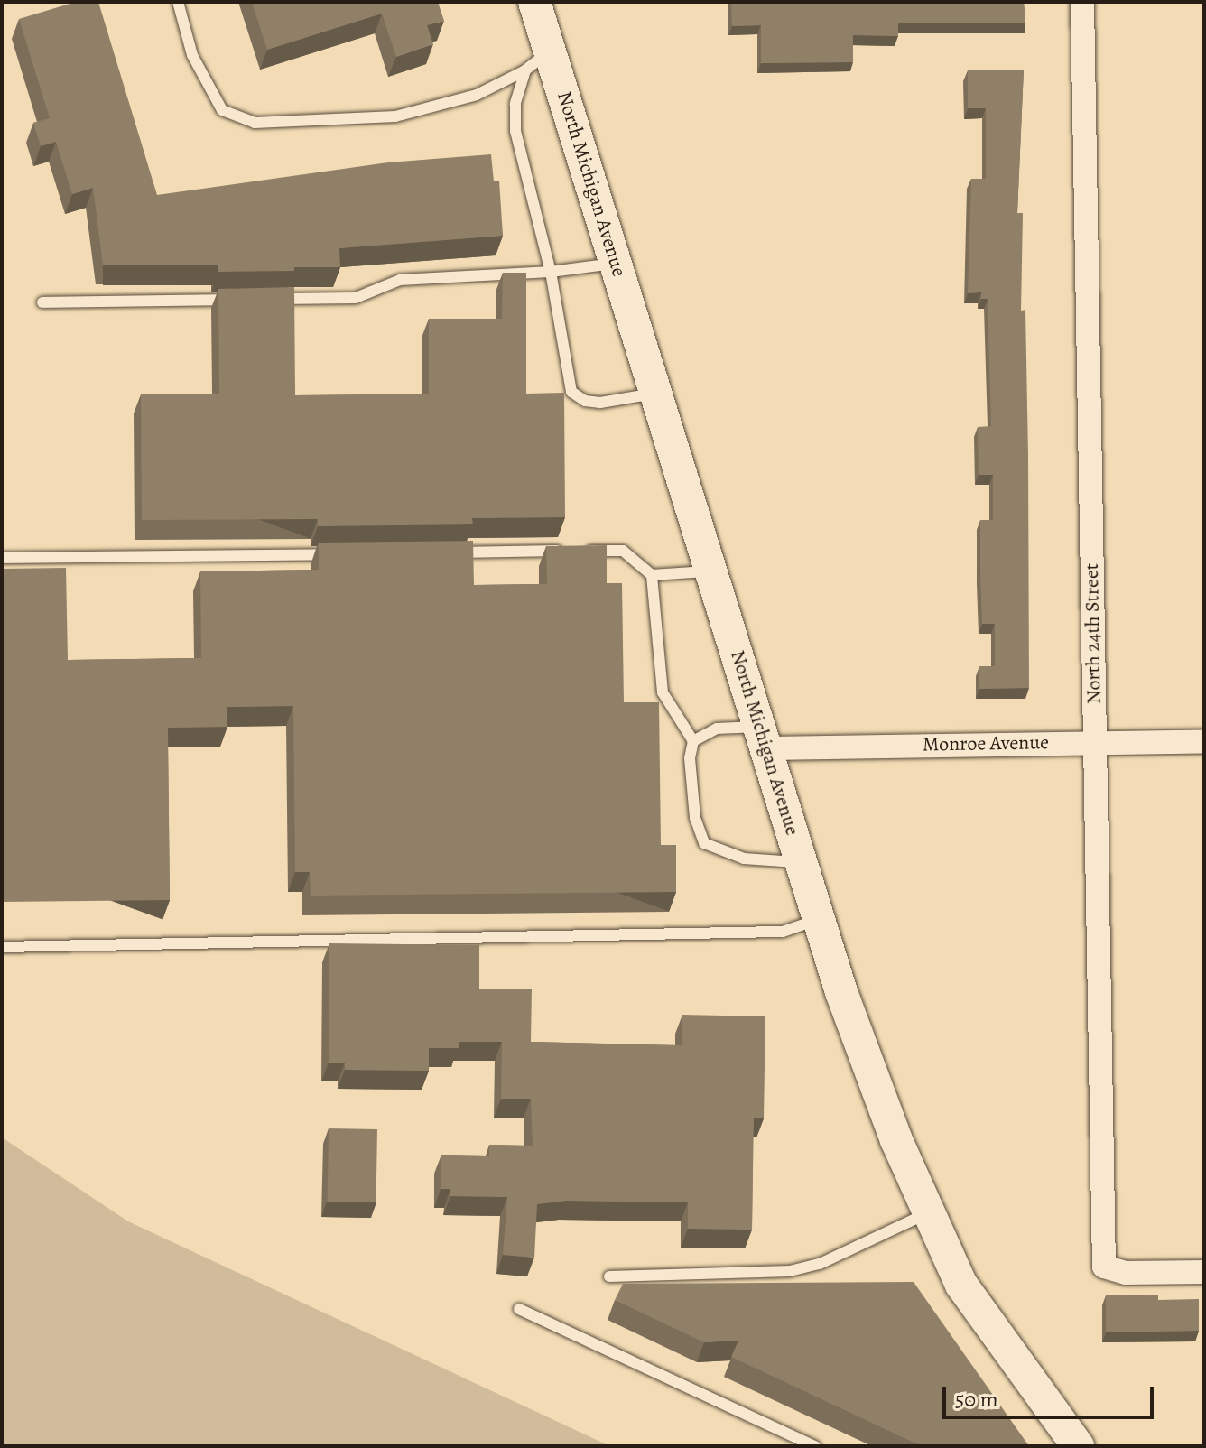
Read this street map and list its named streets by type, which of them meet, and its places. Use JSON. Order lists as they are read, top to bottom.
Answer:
{
  "streets": {
    "street": ["North Michigan Avenue", "North 24th Street", "Monroe Avenue"]
  },
  "crossings": [
    ["North Michigan Avenue", "Monroe Avenue"],
    ["North 24th Street", "Monroe Avenue"]
  ],
  "scale_bar": "50 m"
}
